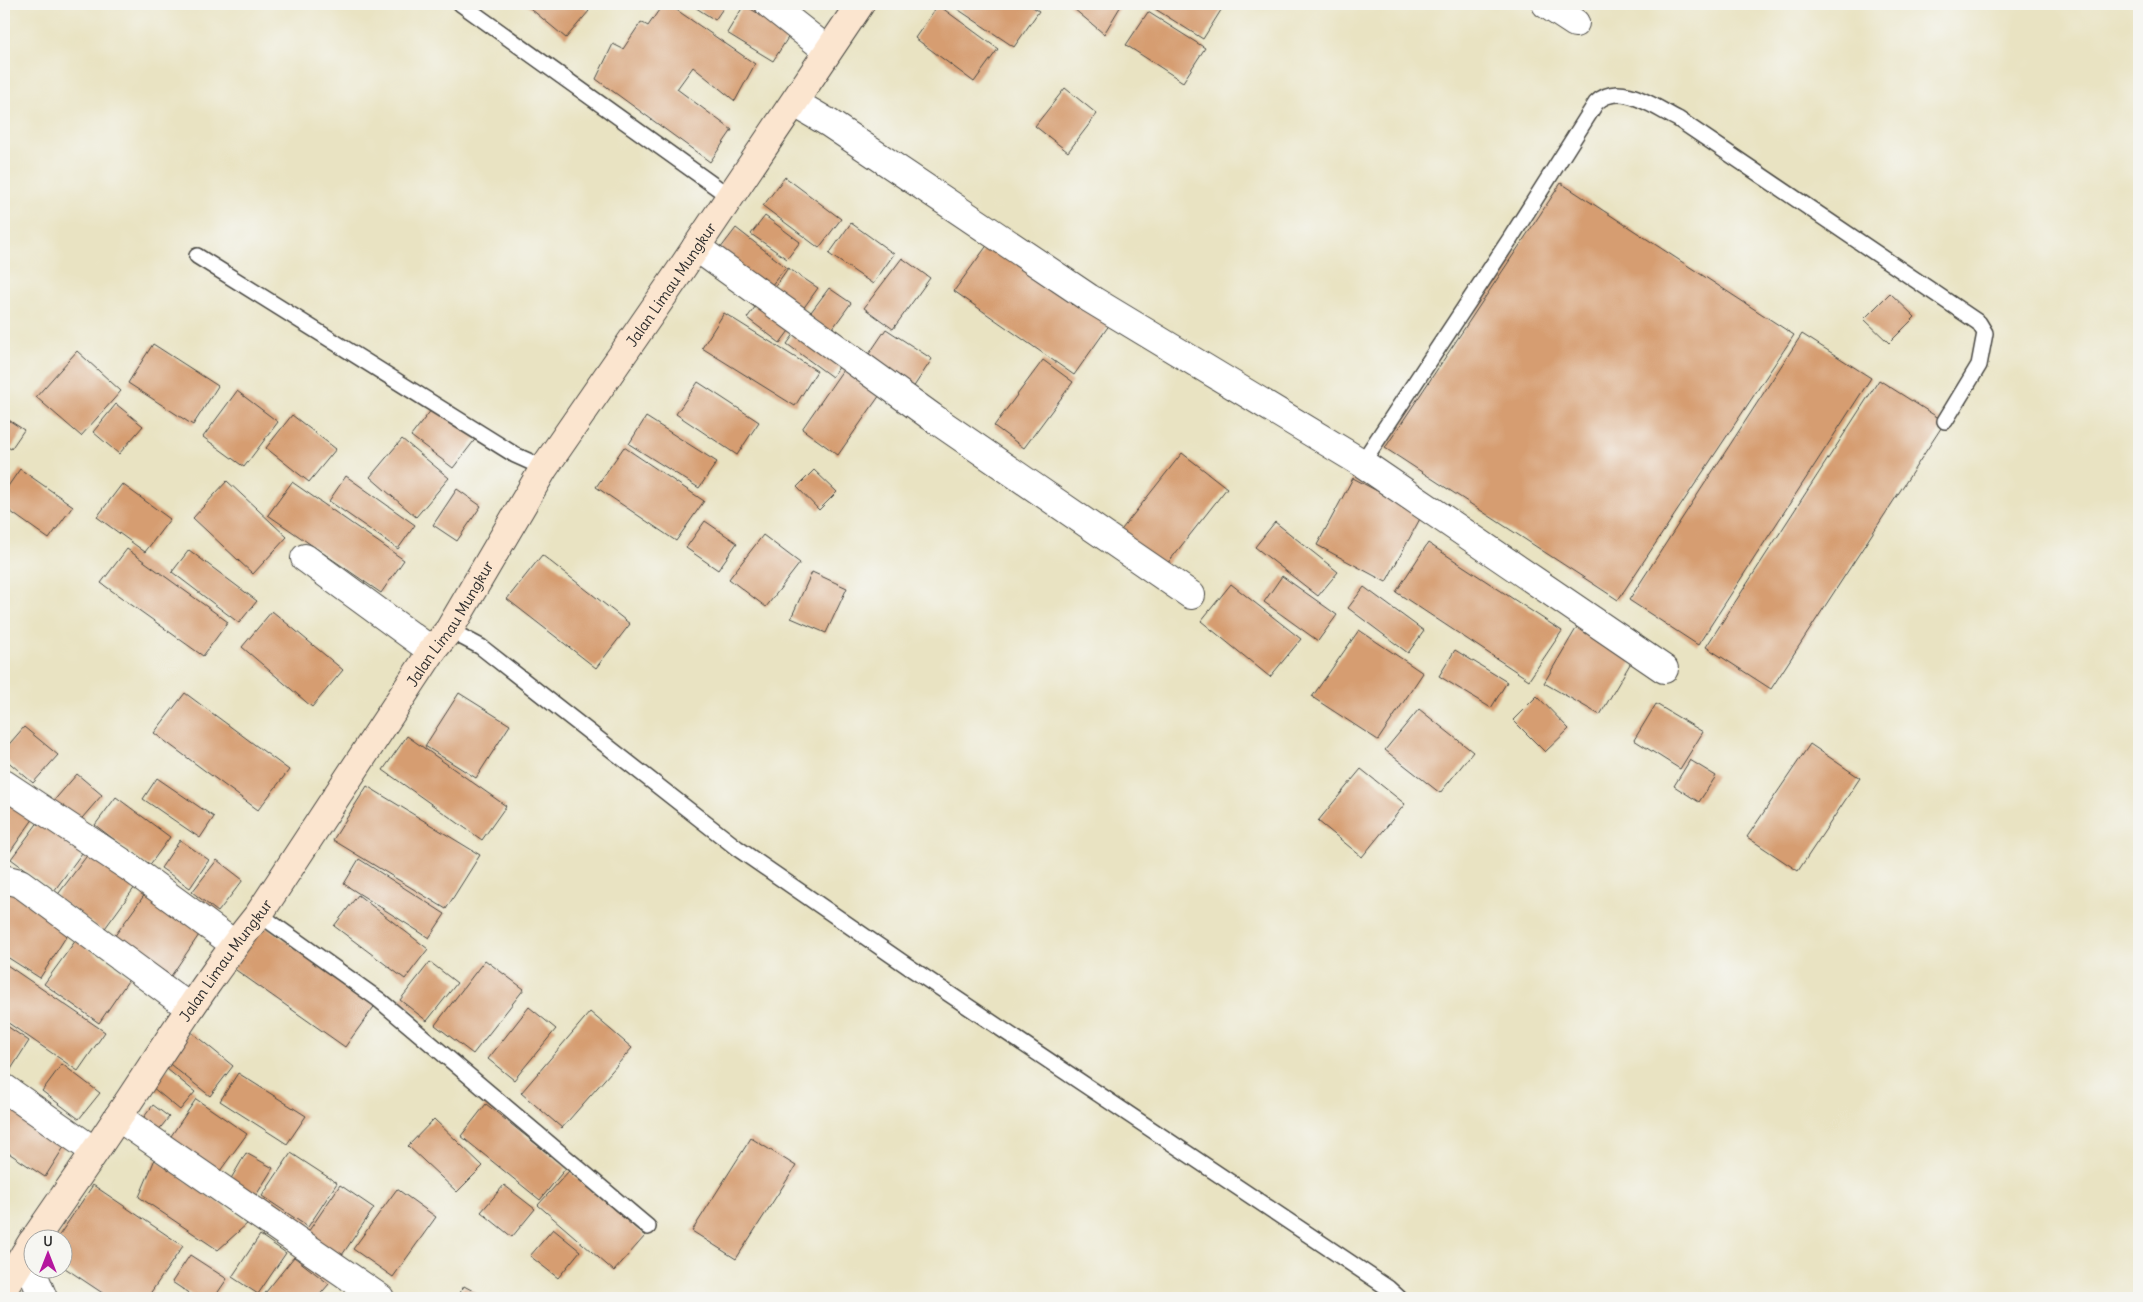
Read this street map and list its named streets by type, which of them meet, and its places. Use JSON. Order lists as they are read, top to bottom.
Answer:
{
  "streets": {
    "street": ["Jalan Limau Mungkur"]
  },
  "north": "top"
}
